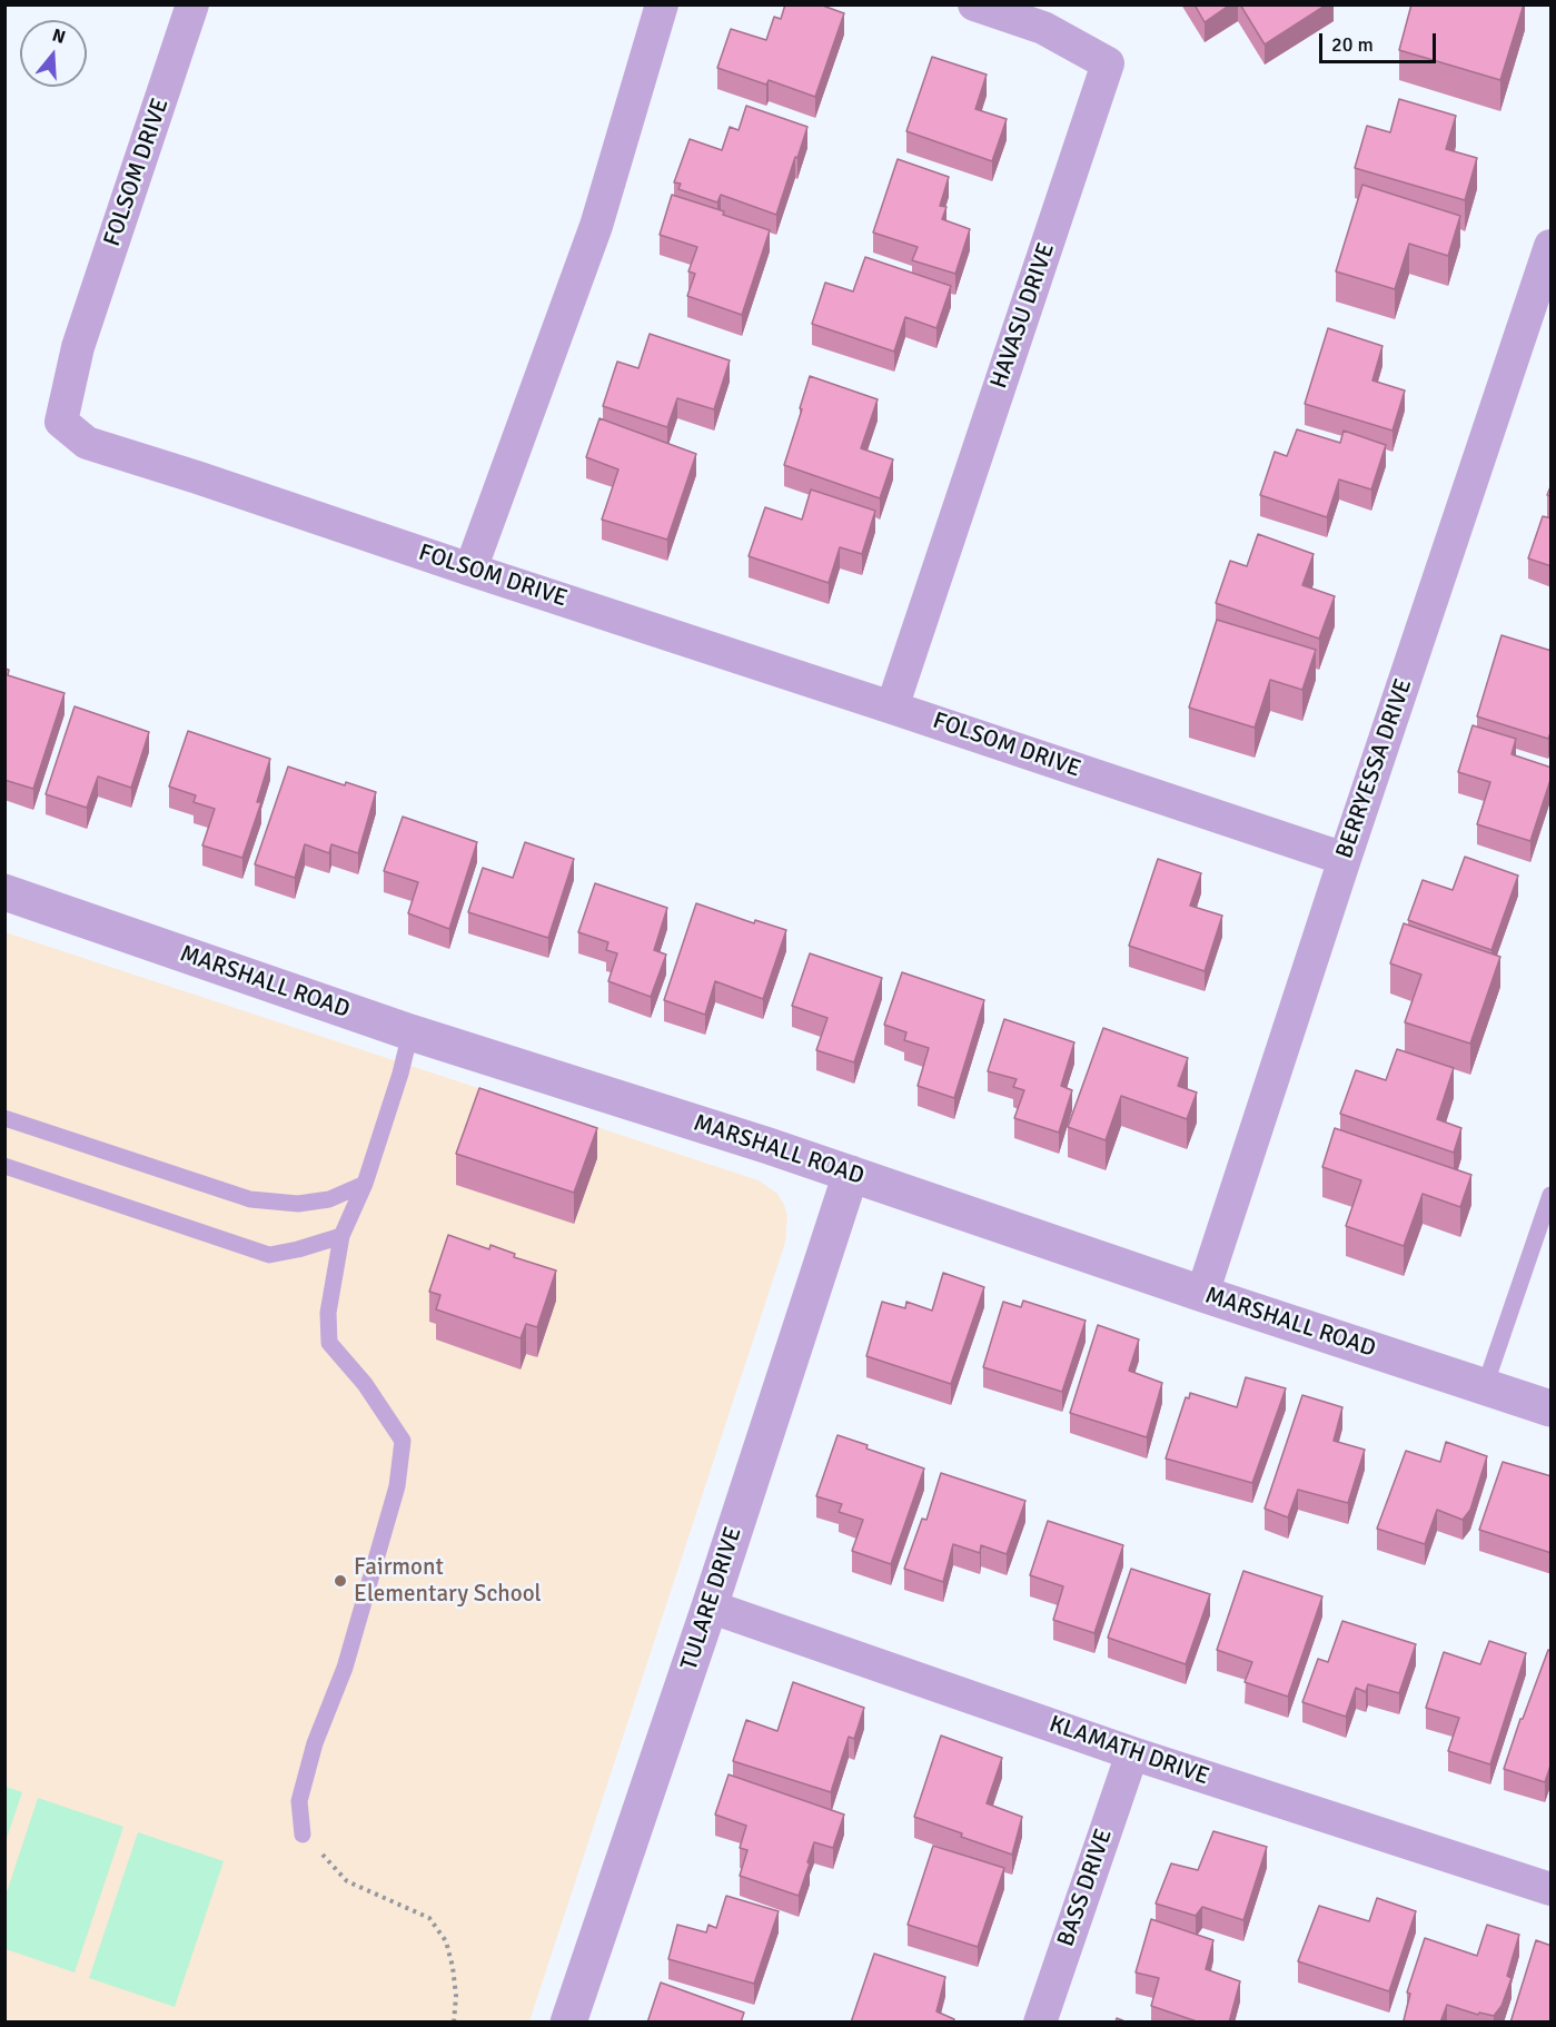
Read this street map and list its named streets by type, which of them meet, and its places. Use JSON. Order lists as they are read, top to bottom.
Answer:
{
  "streets": {
    "street": [
      "FOLSOM DRIVE",
      "HAVASU DRIVE",
      "BERRYESSA DRIVE",
      "MARSHALL ROAD",
      "TULARE DRIVE",
      "KLAMATH DRIVE",
      "BASS DRIVE"
    ]
  },
  "crossings": [
    ["FOLSOM DRIVE", "HAVASU DRIVE"],
    ["FOLSOM DRIVE", "BERRYESSA DRIVE"],
    ["BERRYESSA DRIVE", "MARSHALL ROAD"],
    ["MARSHALL ROAD", "TULARE DRIVE"],
    ["TULARE DRIVE", "KLAMATH DRIVE"],
    ["KLAMATH DRIVE", "BASS DRIVE"]
  ],
  "places": ["Fairmont Elementary School"],
  "scale_bar": "20 m",
  "north": "top"
}
